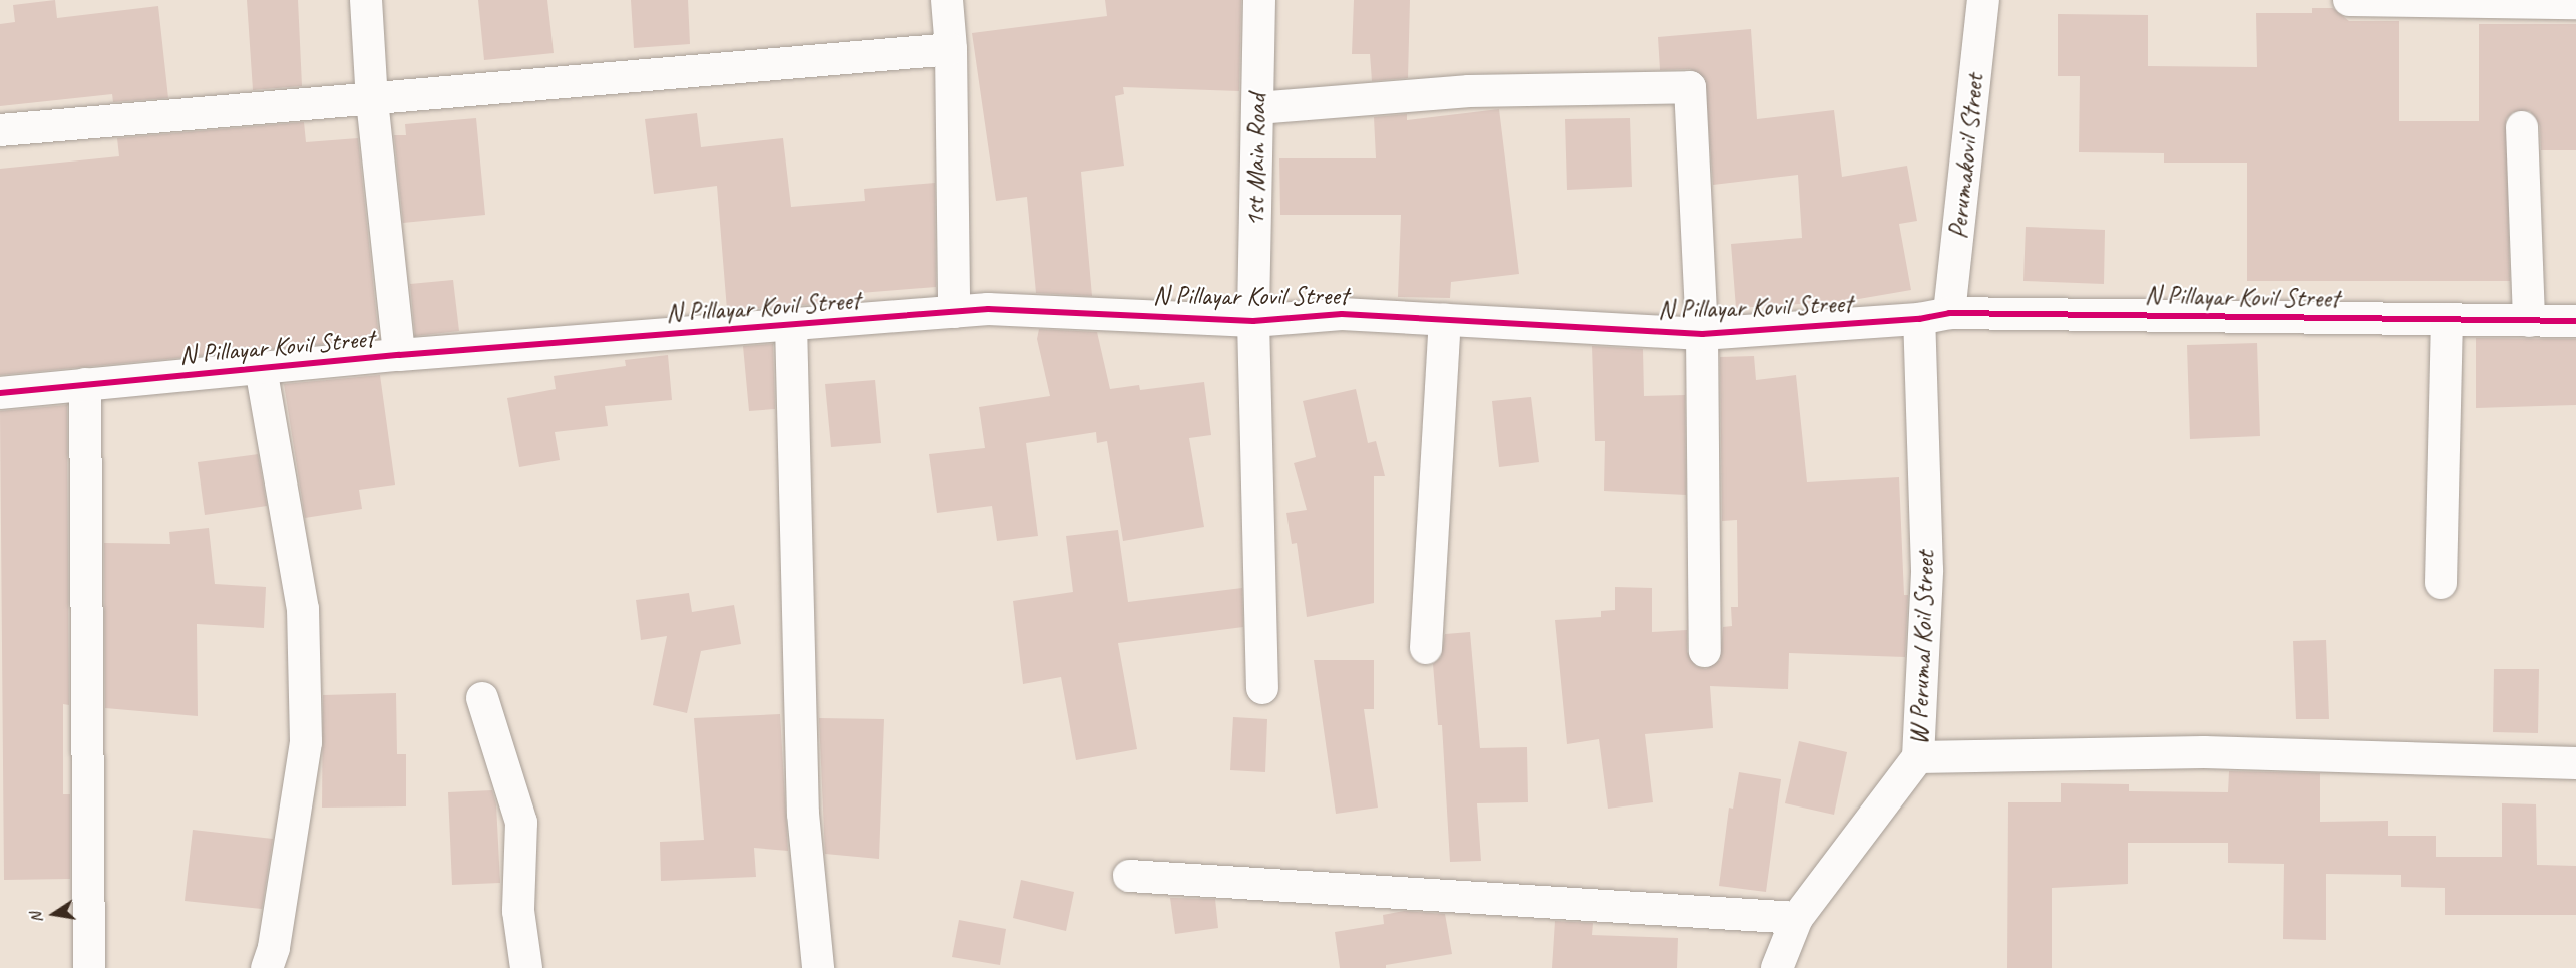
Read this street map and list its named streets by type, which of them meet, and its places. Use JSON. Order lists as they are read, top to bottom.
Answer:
{
  "streets": {
    "street": [
      "Perumakovil Street",
      "1st Main Road",
      "N Pillayar Kovil Street",
      "W Perumal Koil Street"
    ]
  },
  "crossings": [
    ["Perumakovil Street", "N Pillayar Kovil Street"],
    ["1st Main Road", "N Pillayar Kovil Street"],
    ["N Pillayar Kovil Street", "W Perumal Koil Street"]
  ],
  "north": "left"
}
